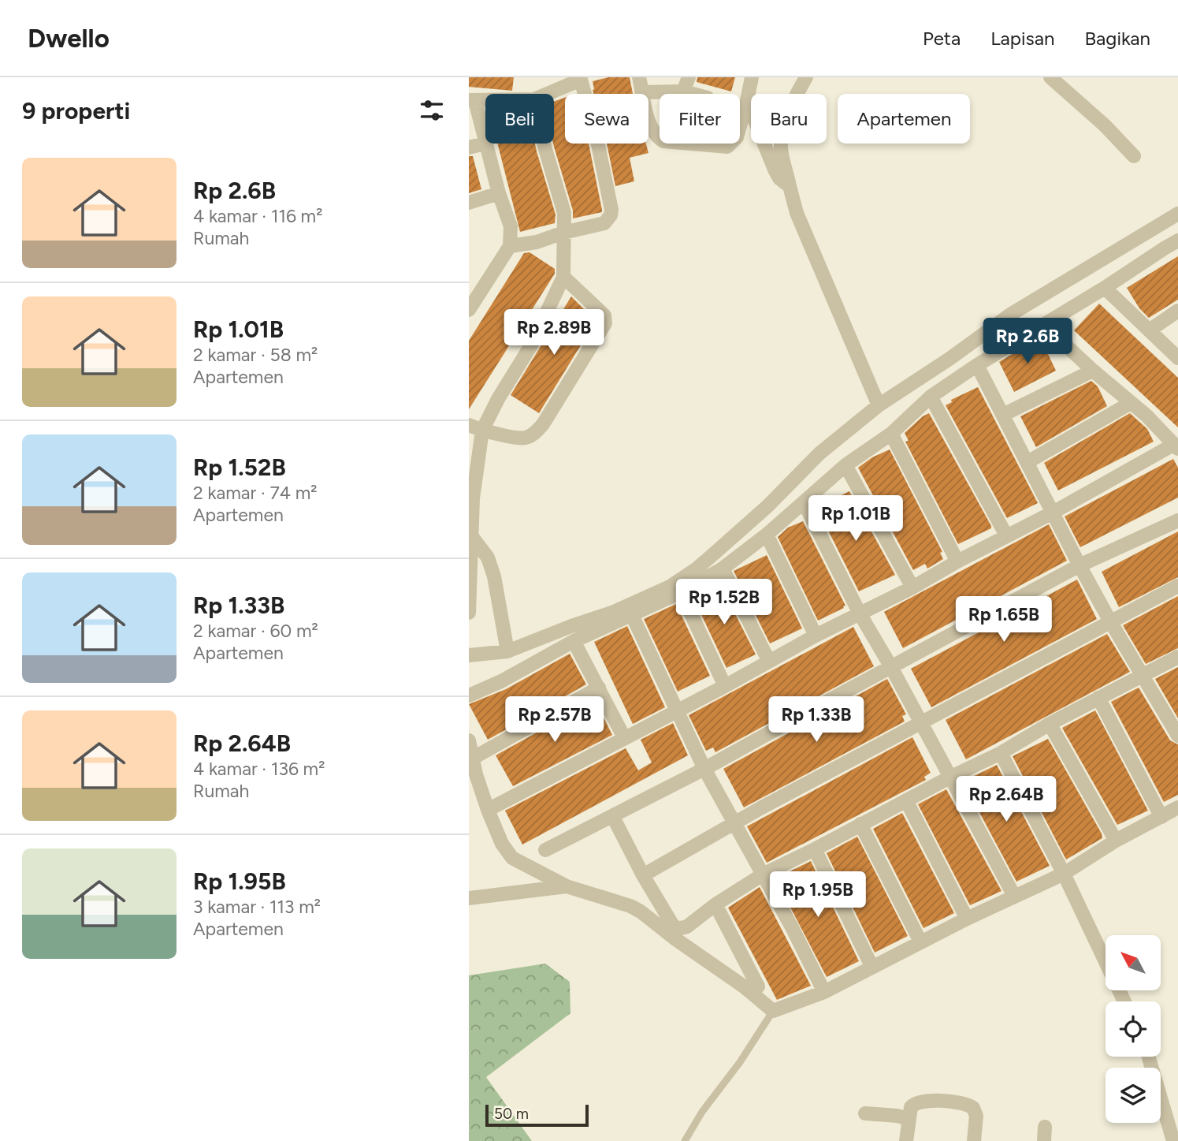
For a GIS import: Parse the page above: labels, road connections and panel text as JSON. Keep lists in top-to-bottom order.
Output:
{
  "scale_bar": "50 m",
  "north": "top left",
  "page": {
    "header": "Dwello",
    "nav": ["Peta", "Lapisan", "Bagikan"],
    "heading": "9 properti",
    "chip": [
      "Beli",
      "Sewa",
      "Filter",
      "Baru",
      "Apartemen"
    ],
    "list": [
      {
        "name": "Rp 2.6B",
        "note": "4 kamar · 116 m² · Rumah"
      },
      {
        "name": "Rp 1.01B",
        "note": "2 kamar · 58 m² · Apartemen"
      },
      {
        "name": "Rp 1.52B",
        "note": "2 kamar · 74 m² · Apartemen"
      },
      {
        "name": "Rp 1.33B",
        "note": "2 kamar · 60 m² · Apartemen"
      },
      {
        "name": "Rp 2.64B",
        "note": "4 kamar · 136 m² · Rumah"
      },
      {
        "name": "Rp 1.95B",
        "note": "3 kamar · 113 m² · Apartemen"
      }
    ],
    "price": [
      "Rp 2.89B",
      "Rp 2.6B",
      "Rp 1.01B",
      "Rp 1.52B",
      "Rp 1.65B",
      "Rp 2.57B",
      "Rp 1.33B",
      "Rp 2.64B",
      "Rp 1.95B"
    ],
    "scale": "50 m"
  }
}
